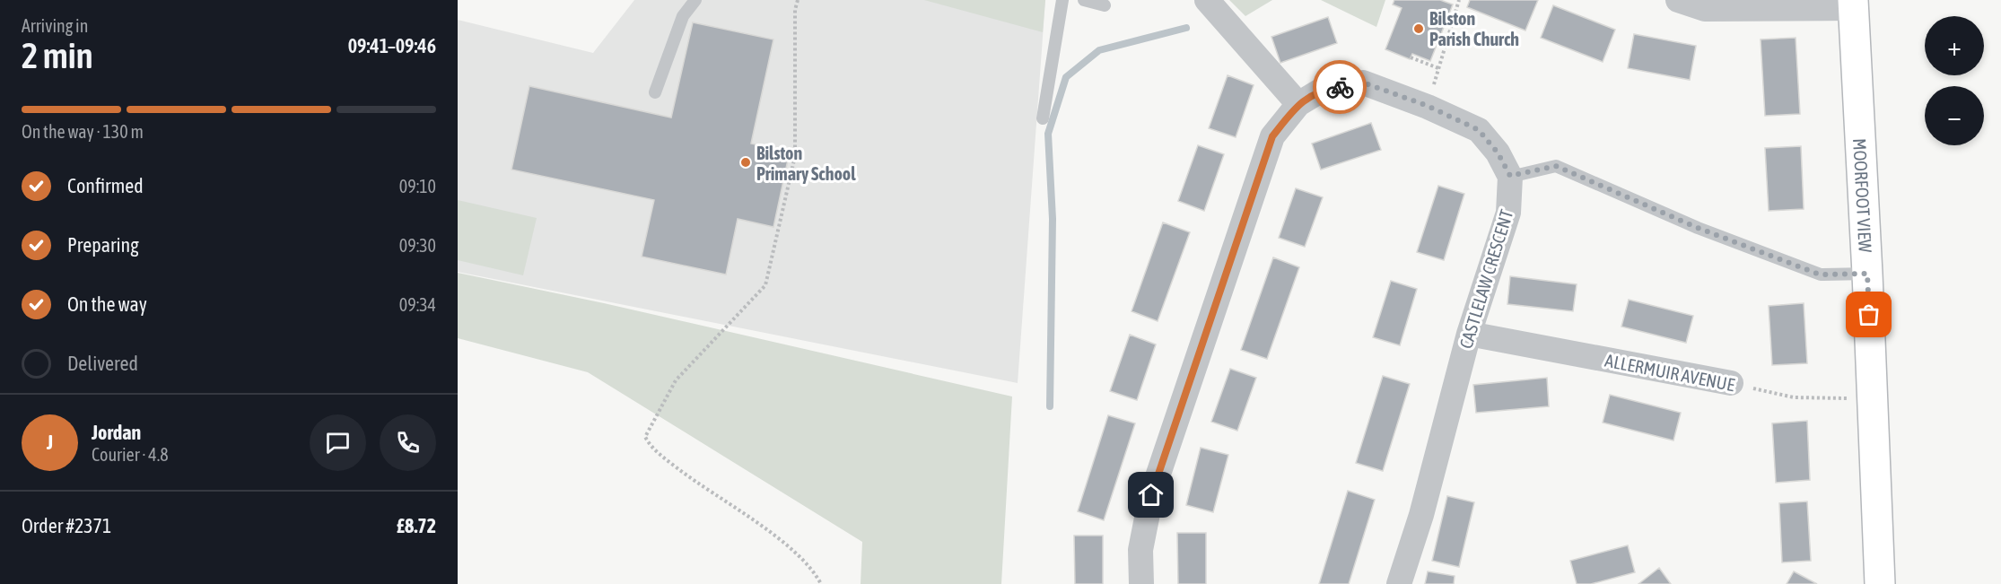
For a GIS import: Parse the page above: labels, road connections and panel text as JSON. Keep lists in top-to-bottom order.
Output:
{
  "streets": {
    "main road": ["MOORFOOT VIEW"],
    "street": ["CASTLELAW CRESCENT", "ALLERMUIR AVENUE"]
  },
  "crossings": [
    ["MOORFOOT VIEW", "ALLERMUIR AVENUE"],
    ["CASTLELAW CRESCENT", "ALLERMUIR AVENUE"]
  ],
  "places": ["Bilston Parish Church", "Bilston Primary School"],
  "page": {
    "heading": ["2 min", "Arriving in", "09:41–09:46"],
    "panel": [
      "Jordan",
      "Courier · 4.8",
      "Order #2371",
      "£8.72"
    ],
    "map_buttons": ["+", "−"],
    "bar": "On the way · 130 m",
    "list": [
      ["Confirmed", "09:10"],
      ["Preparing", "09:30"],
      ["On the way", "09:34"],
      "Delivered"
    ],
    "round": "J"
  }
}
